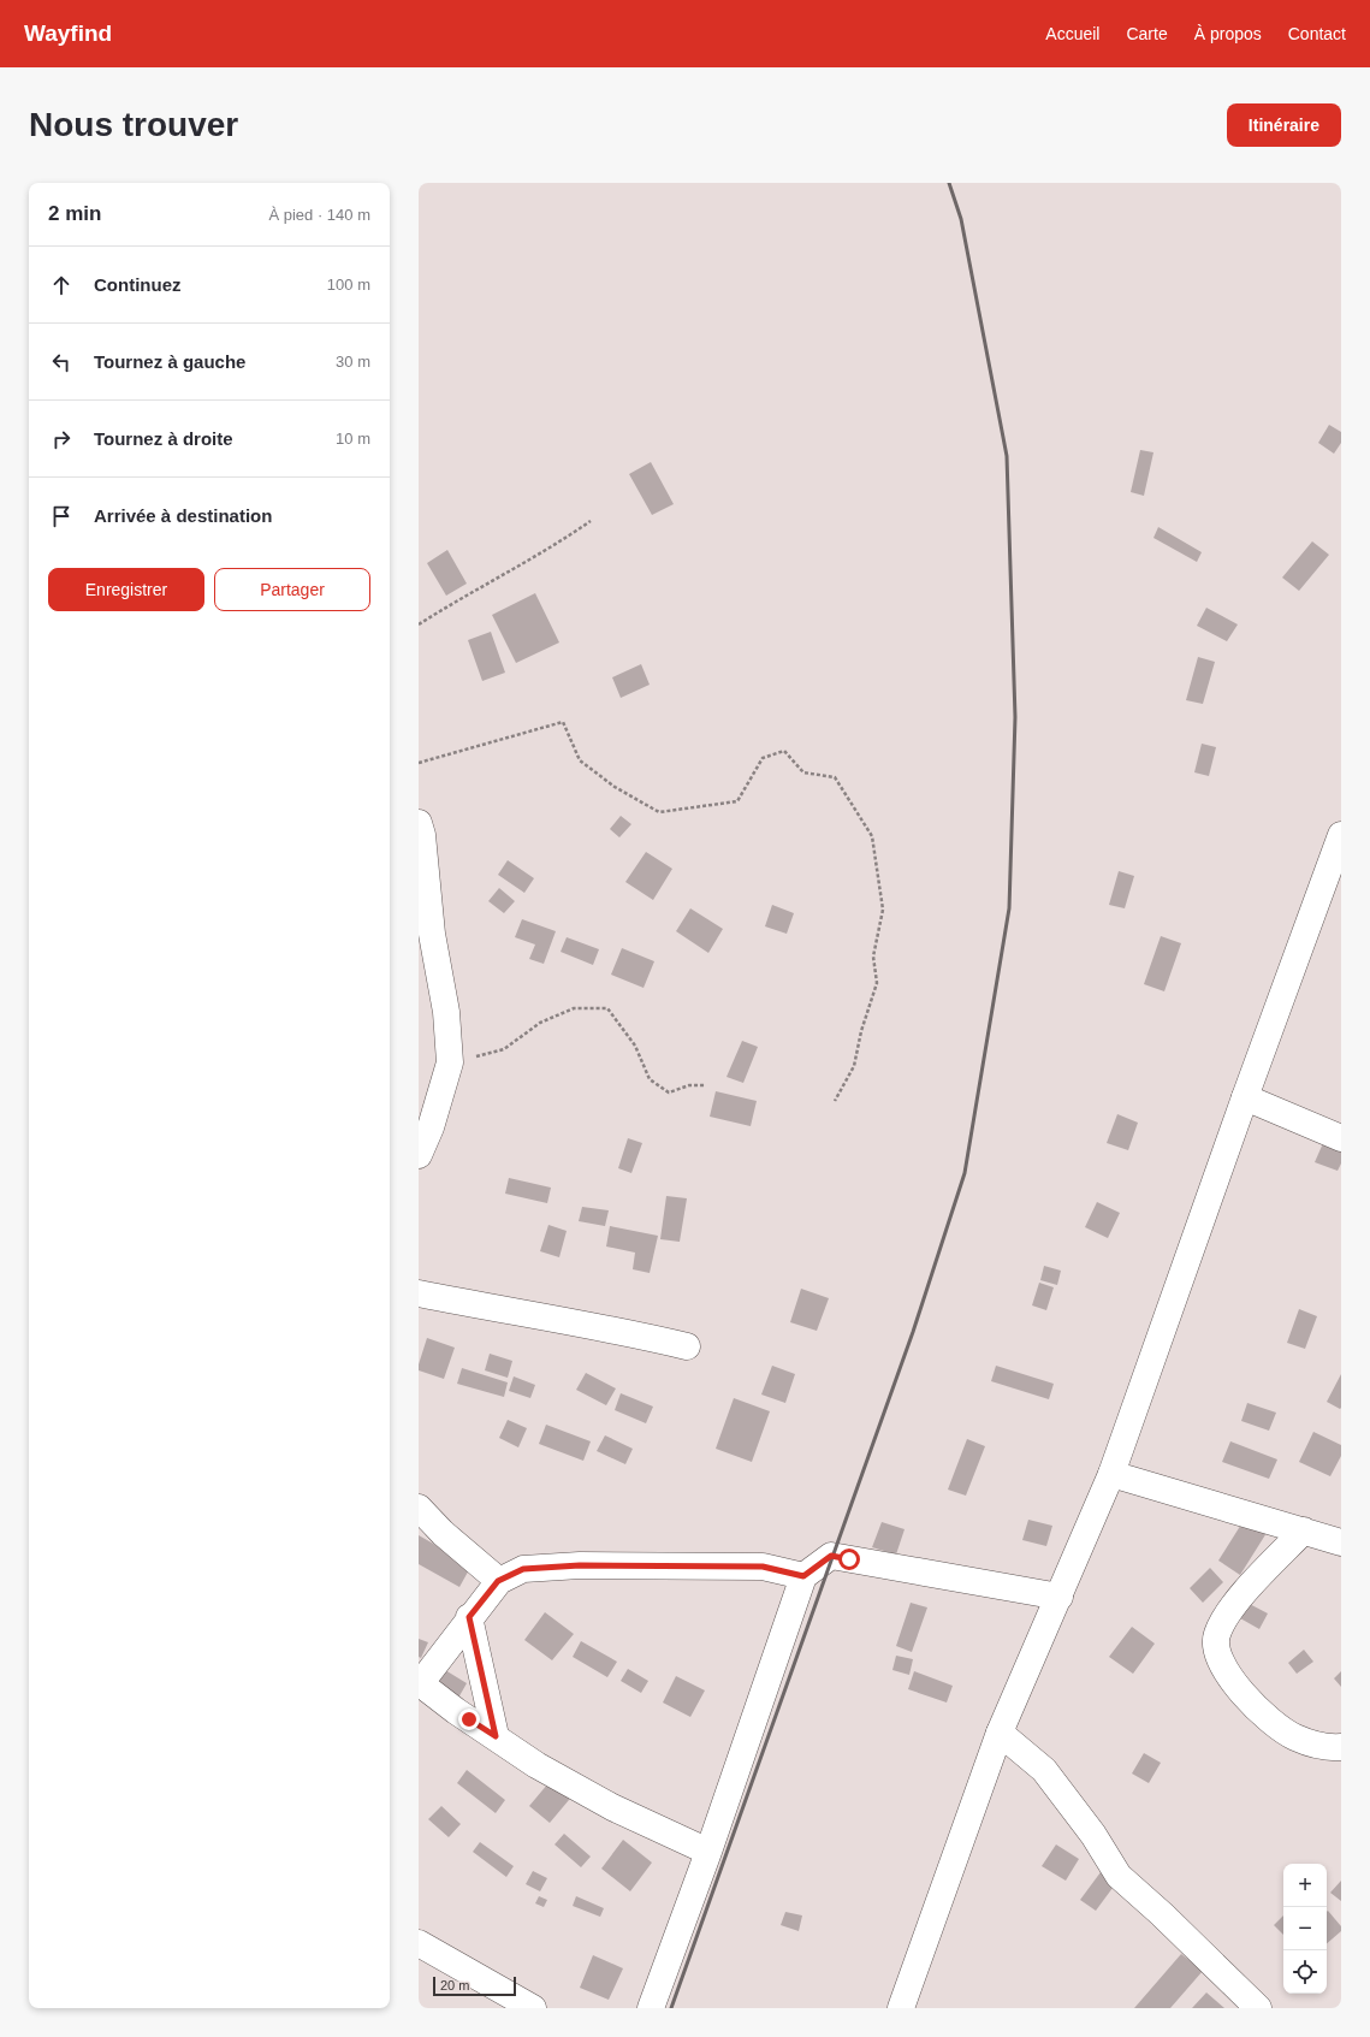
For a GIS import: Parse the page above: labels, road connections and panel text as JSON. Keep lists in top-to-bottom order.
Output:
{
  "scale_bar": "20 m",
  "page": {
    "header": "Wayfind",
    "nav": [
      "Accueil",
      "Carte",
      "À propos",
      "Contact"
    ],
    "buttons": [
      "Itinéraire",
      ["Enregistrer", "Partager"]
    ],
    "title": "Nous trouver",
    "heading": ["2 min", "À pied · 140 m"],
    "list": [
      ["Continuez", "100 m"],
      ["Tournez à gauche", "30 m"],
      ["Tournez à droite", "10 m"],
      "Arrivée à destination"
    ],
    "map_buttons": ["+", "−"],
    "scale": "20 m"
  }
}
